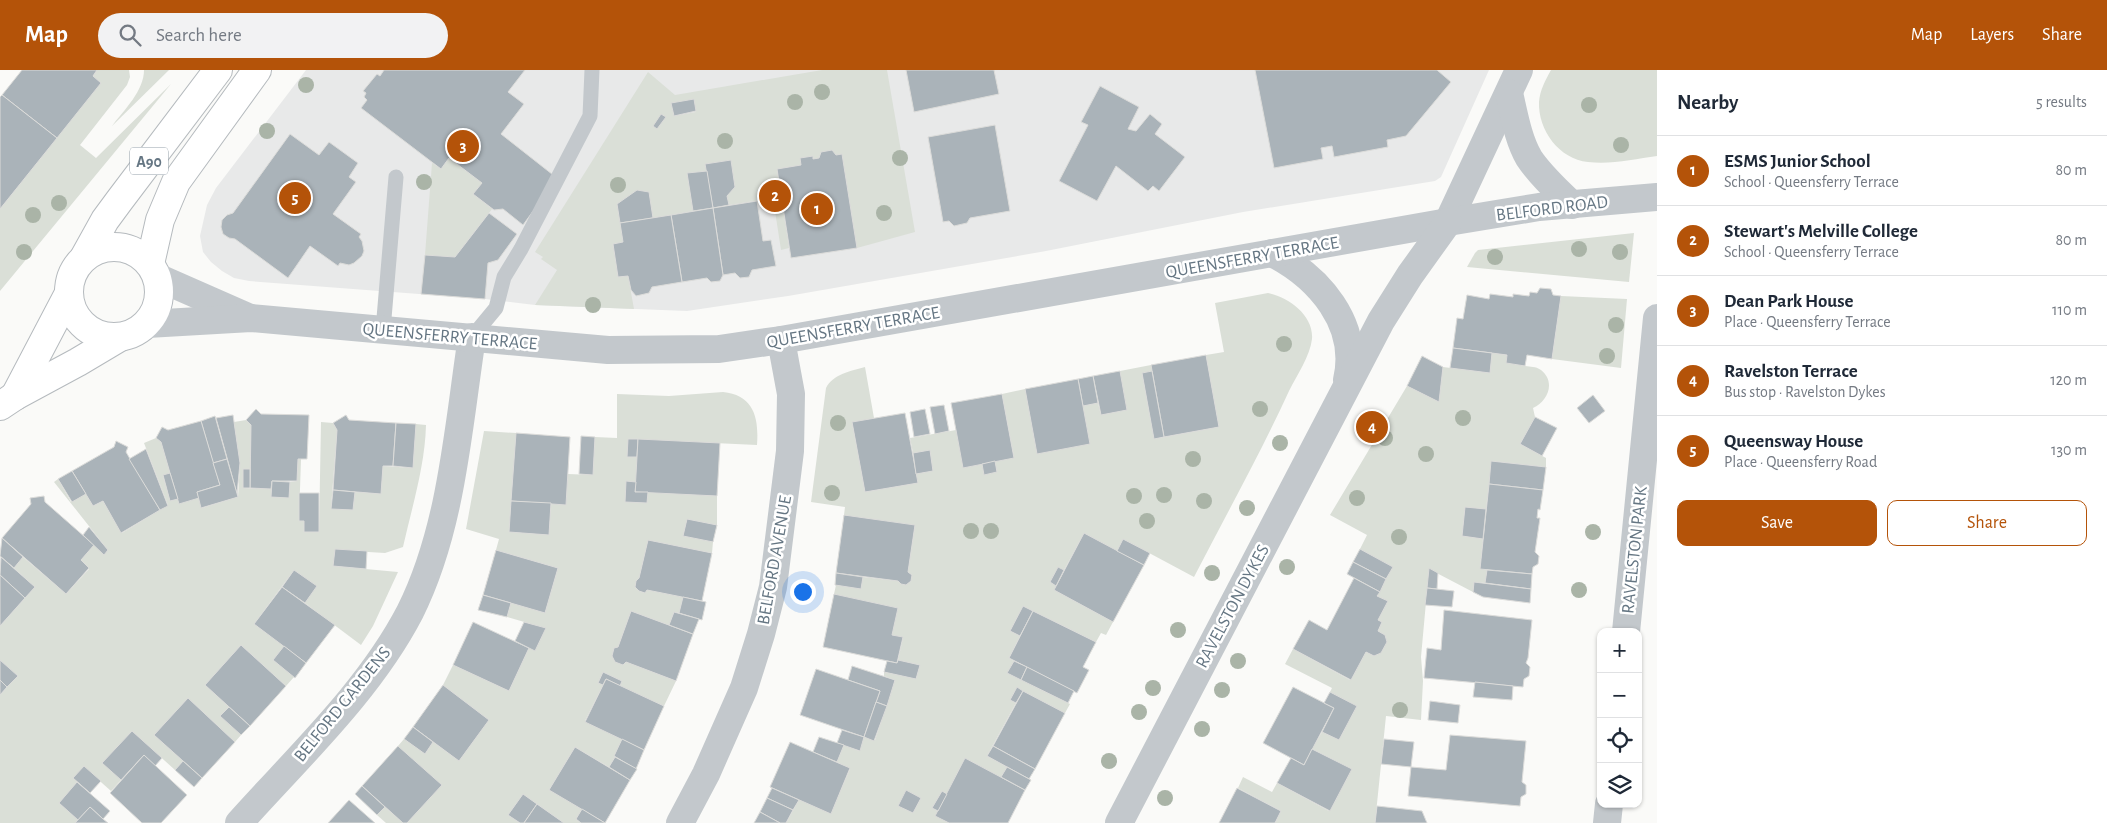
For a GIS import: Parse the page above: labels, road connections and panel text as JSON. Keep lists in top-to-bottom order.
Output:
{
  "streets": {
    "main road": ["A90"],
    "street": [
      "BELFORD ROAD",
      "QUEENSFERRY TERRACE",
      "RAVELSTON PARK",
      "BELFORD AVENUE",
      "RAVELSTON DYKES",
      "BELFORD GARDENS"
    ]
  },
  "crossings": [
    ["A90", "QUEENSFERRY TERRACE"],
    ["BELFORD ROAD", "QUEENSFERRY TERRACE"],
    ["BELFORD ROAD", "RAVELSTON DYKES"],
    ["QUEENSFERRY TERRACE", "BELFORD AVENUE"],
    ["QUEENSFERRY TERRACE", "RAVELSTON DYKES"],
    ["QUEENSFERRY TERRACE", "BELFORD GARDENS"]
  ],
  "page": {
    "header": "Map",
    "search": "Search here",
    "nav": ["Map", "Layers", "Share"],
    "heading": ["Nearby", "5 results"],
    "pins": [
      "3",
      "2",
      "5",
      "1",
      "4"
    ],
    "list": [
      {
        "mark": "1",
        "name": "ESMS Junior School",
        "note": "School · Queensferry Terrace",
        "value": "80 m"
      },
      {
        "mark": "2",
        "name": "Stewart's Melville College",
        "note": "School · Queensferry Terrace",
        "value": "80 m"
      },
      {
        "mark": "3",
        "name": "Dean Park House",
        "note": "Place · Queensferry Terrace",
        "value": "110 m"
      },
      {
        "mark": "4",
        "name": "Ravelston Terrace",
        "note": "Bus stop · Ravelston Dykes",
        "value": "120 m"
      },
      {
        "mark": "5",
        "name": "Queensway House",
        "note": "Place · Queensferry Road",
        "value": "130 m"
      }
    ],
    "buttons": ["Save", "Share"],
    "map_buttons": ["+", "−"]
  }
}
